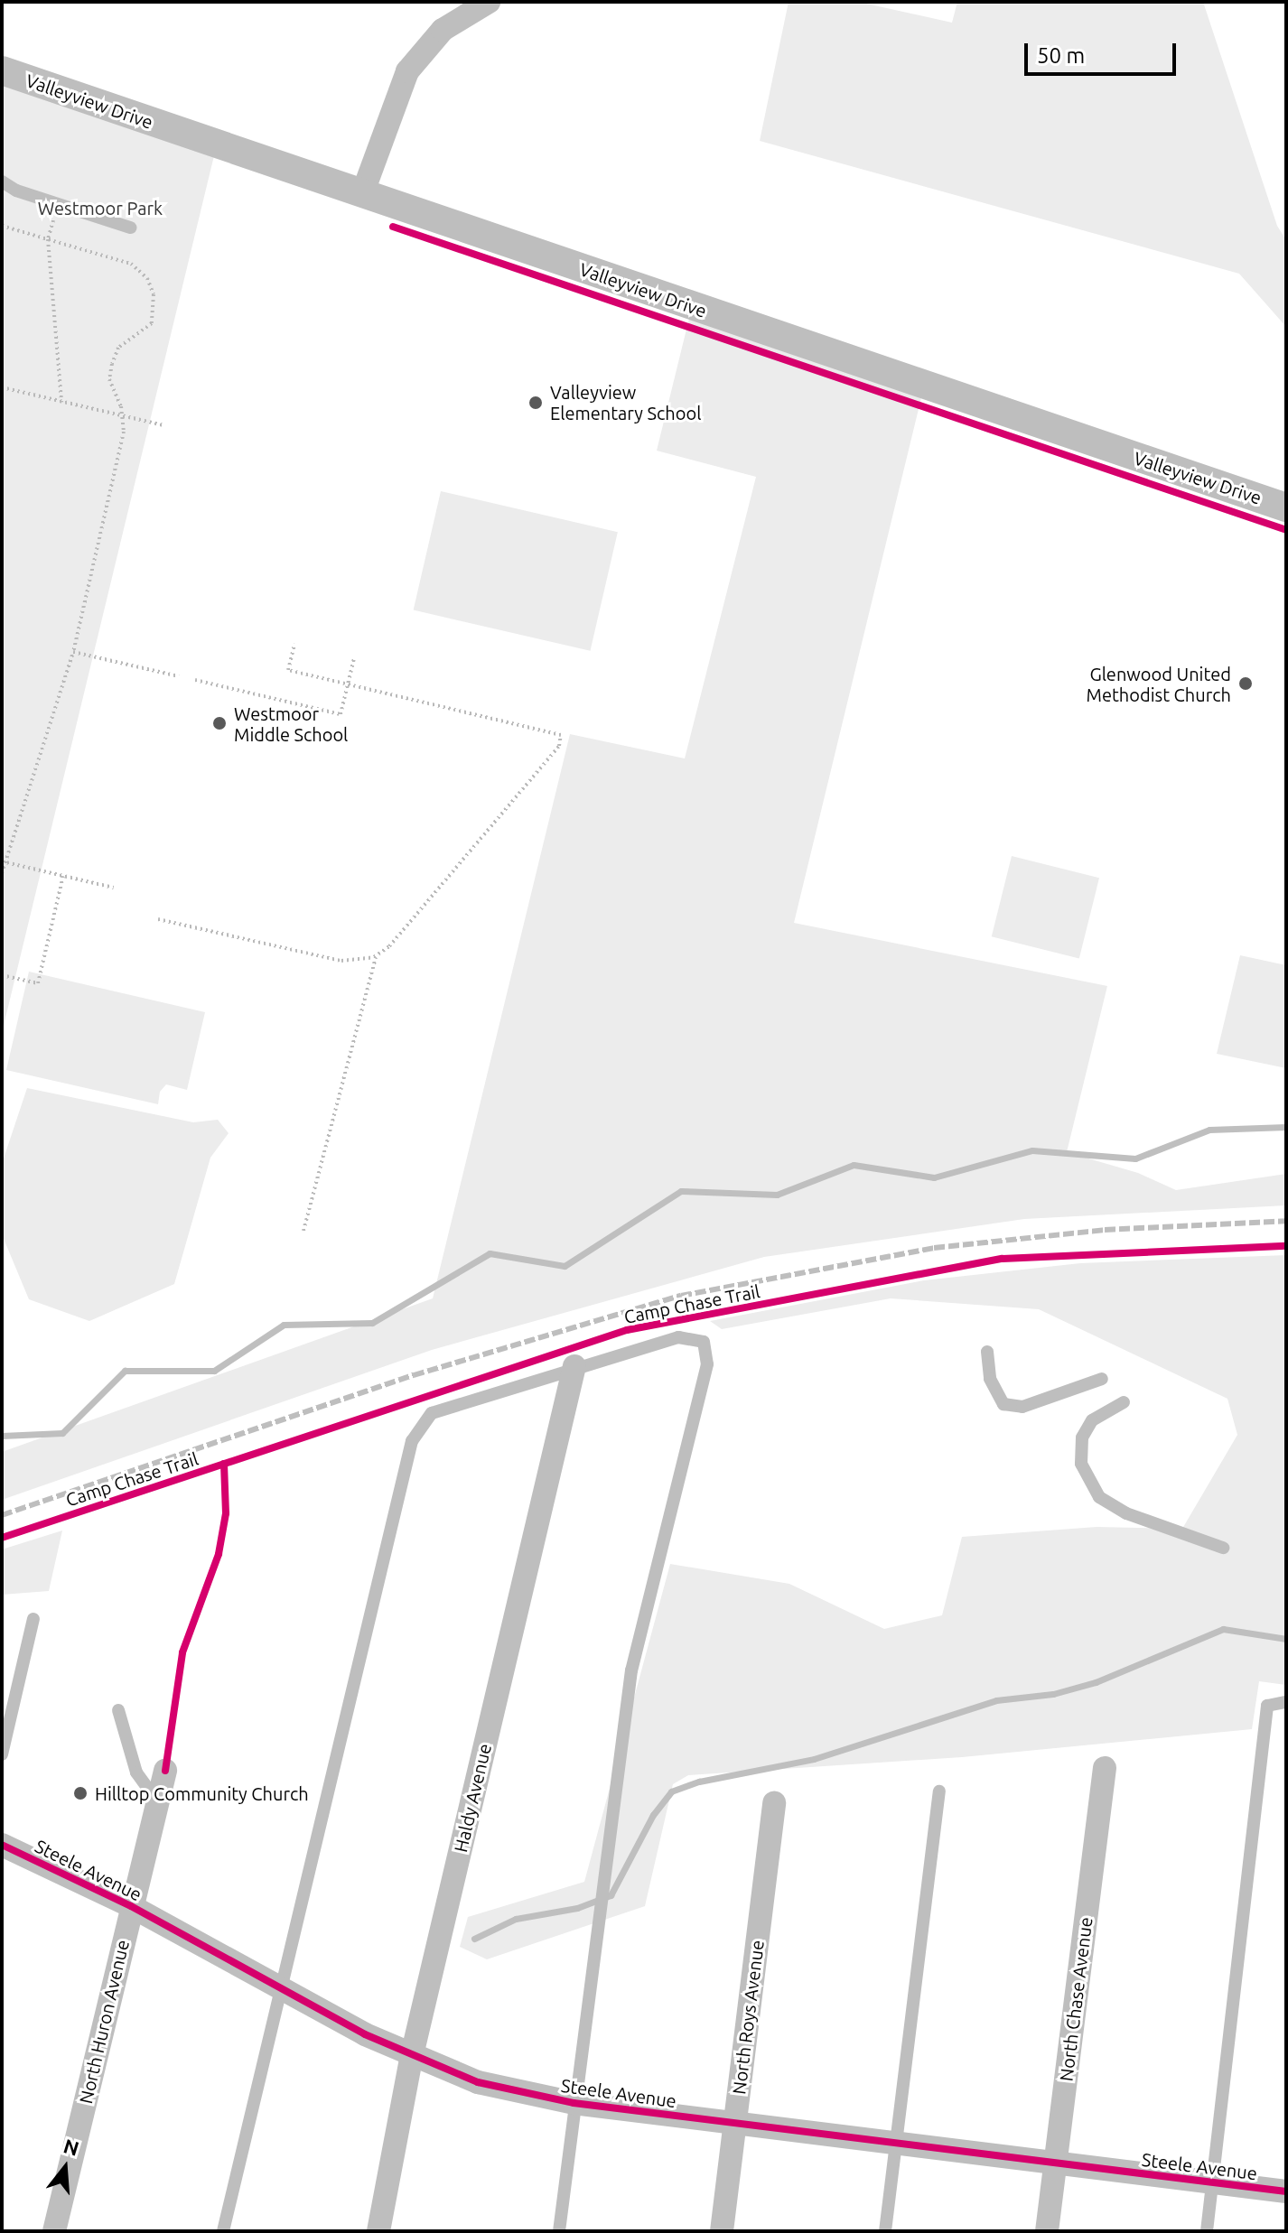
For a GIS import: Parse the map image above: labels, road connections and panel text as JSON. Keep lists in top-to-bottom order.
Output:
{
  "streets": {
    "street": [
      "Valleyview Drive",
      "Haldy Avenue",
      "Steele Avenue",
      "North Chase Avenue",
      "North Roys Avenue",
      "North Huron Avenue"
    ],
    "cycle path": ["Camp Chase Trail"]
  },
  "crossings": [
    ["Haldy Avenue", "Steele Avenue"],
    ["Steele Avenue", "North Chase Avenue"],
    ["Steele Avenue", "North Roys Avenue"],
    ["Steele Avenue", "North Huron Avenue"]
  ],
  "parks": ["Westmoor Park"],
  "places": [
    "Valleyview Elementary School",
    "Glenwood United Methodist Church",
    "Westmoor Middle School",
    "Hilltop Community Church"
  ],
  "scale_bar": "50 m",
  "north": "top"
}
